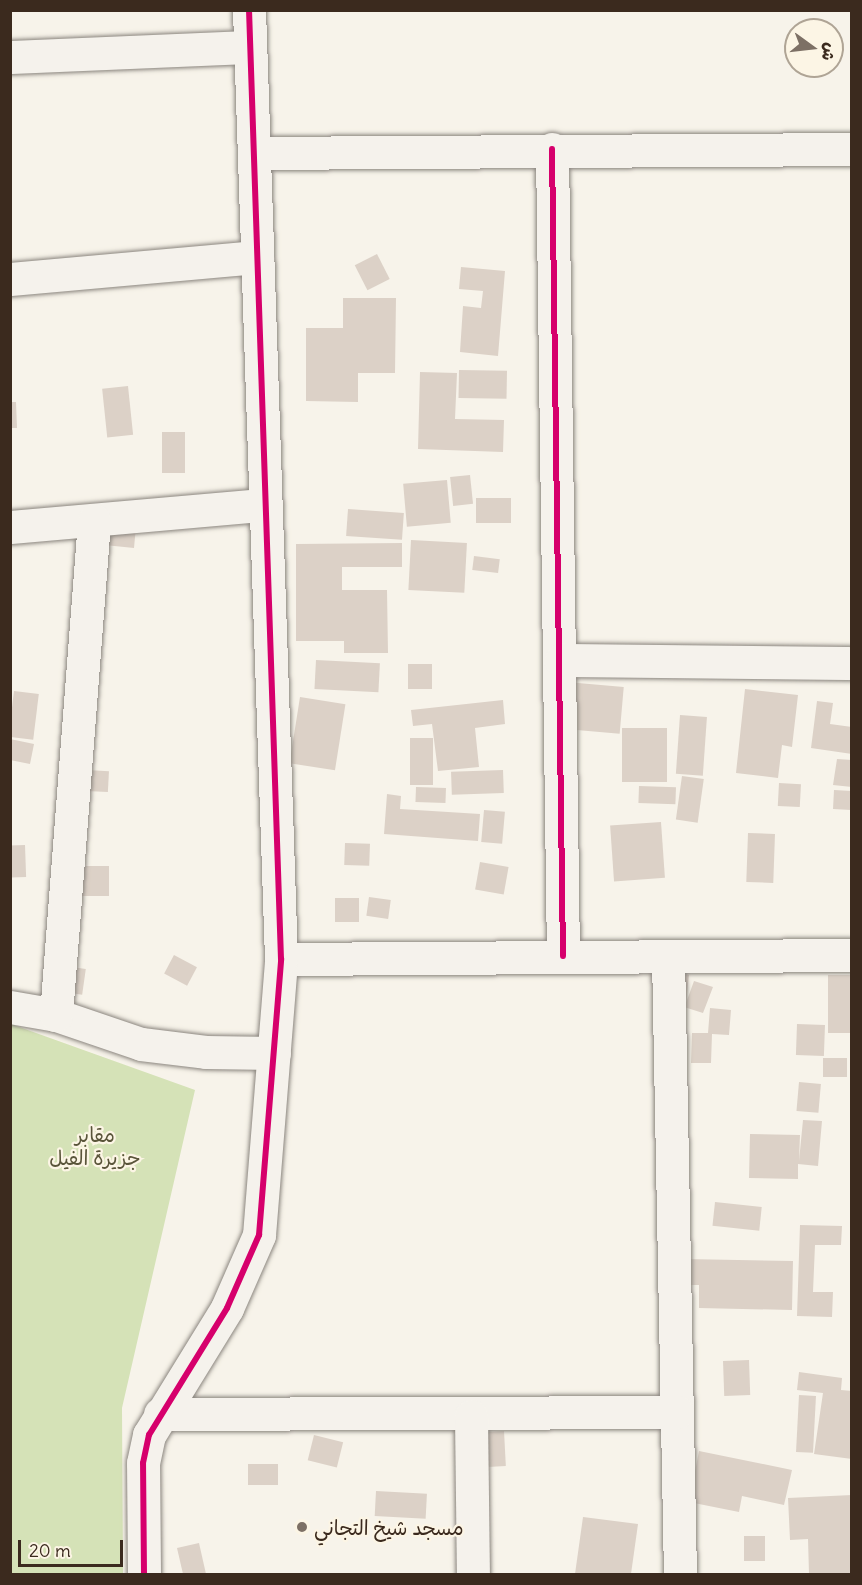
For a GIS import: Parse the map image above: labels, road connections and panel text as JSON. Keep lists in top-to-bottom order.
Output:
{
  "parks": ["مقابر جزيرة الفيل"],
  "places": ["مسجد شيخ التجاني"],
  "scale_bar": "20 m",
  "north": "right"
}
